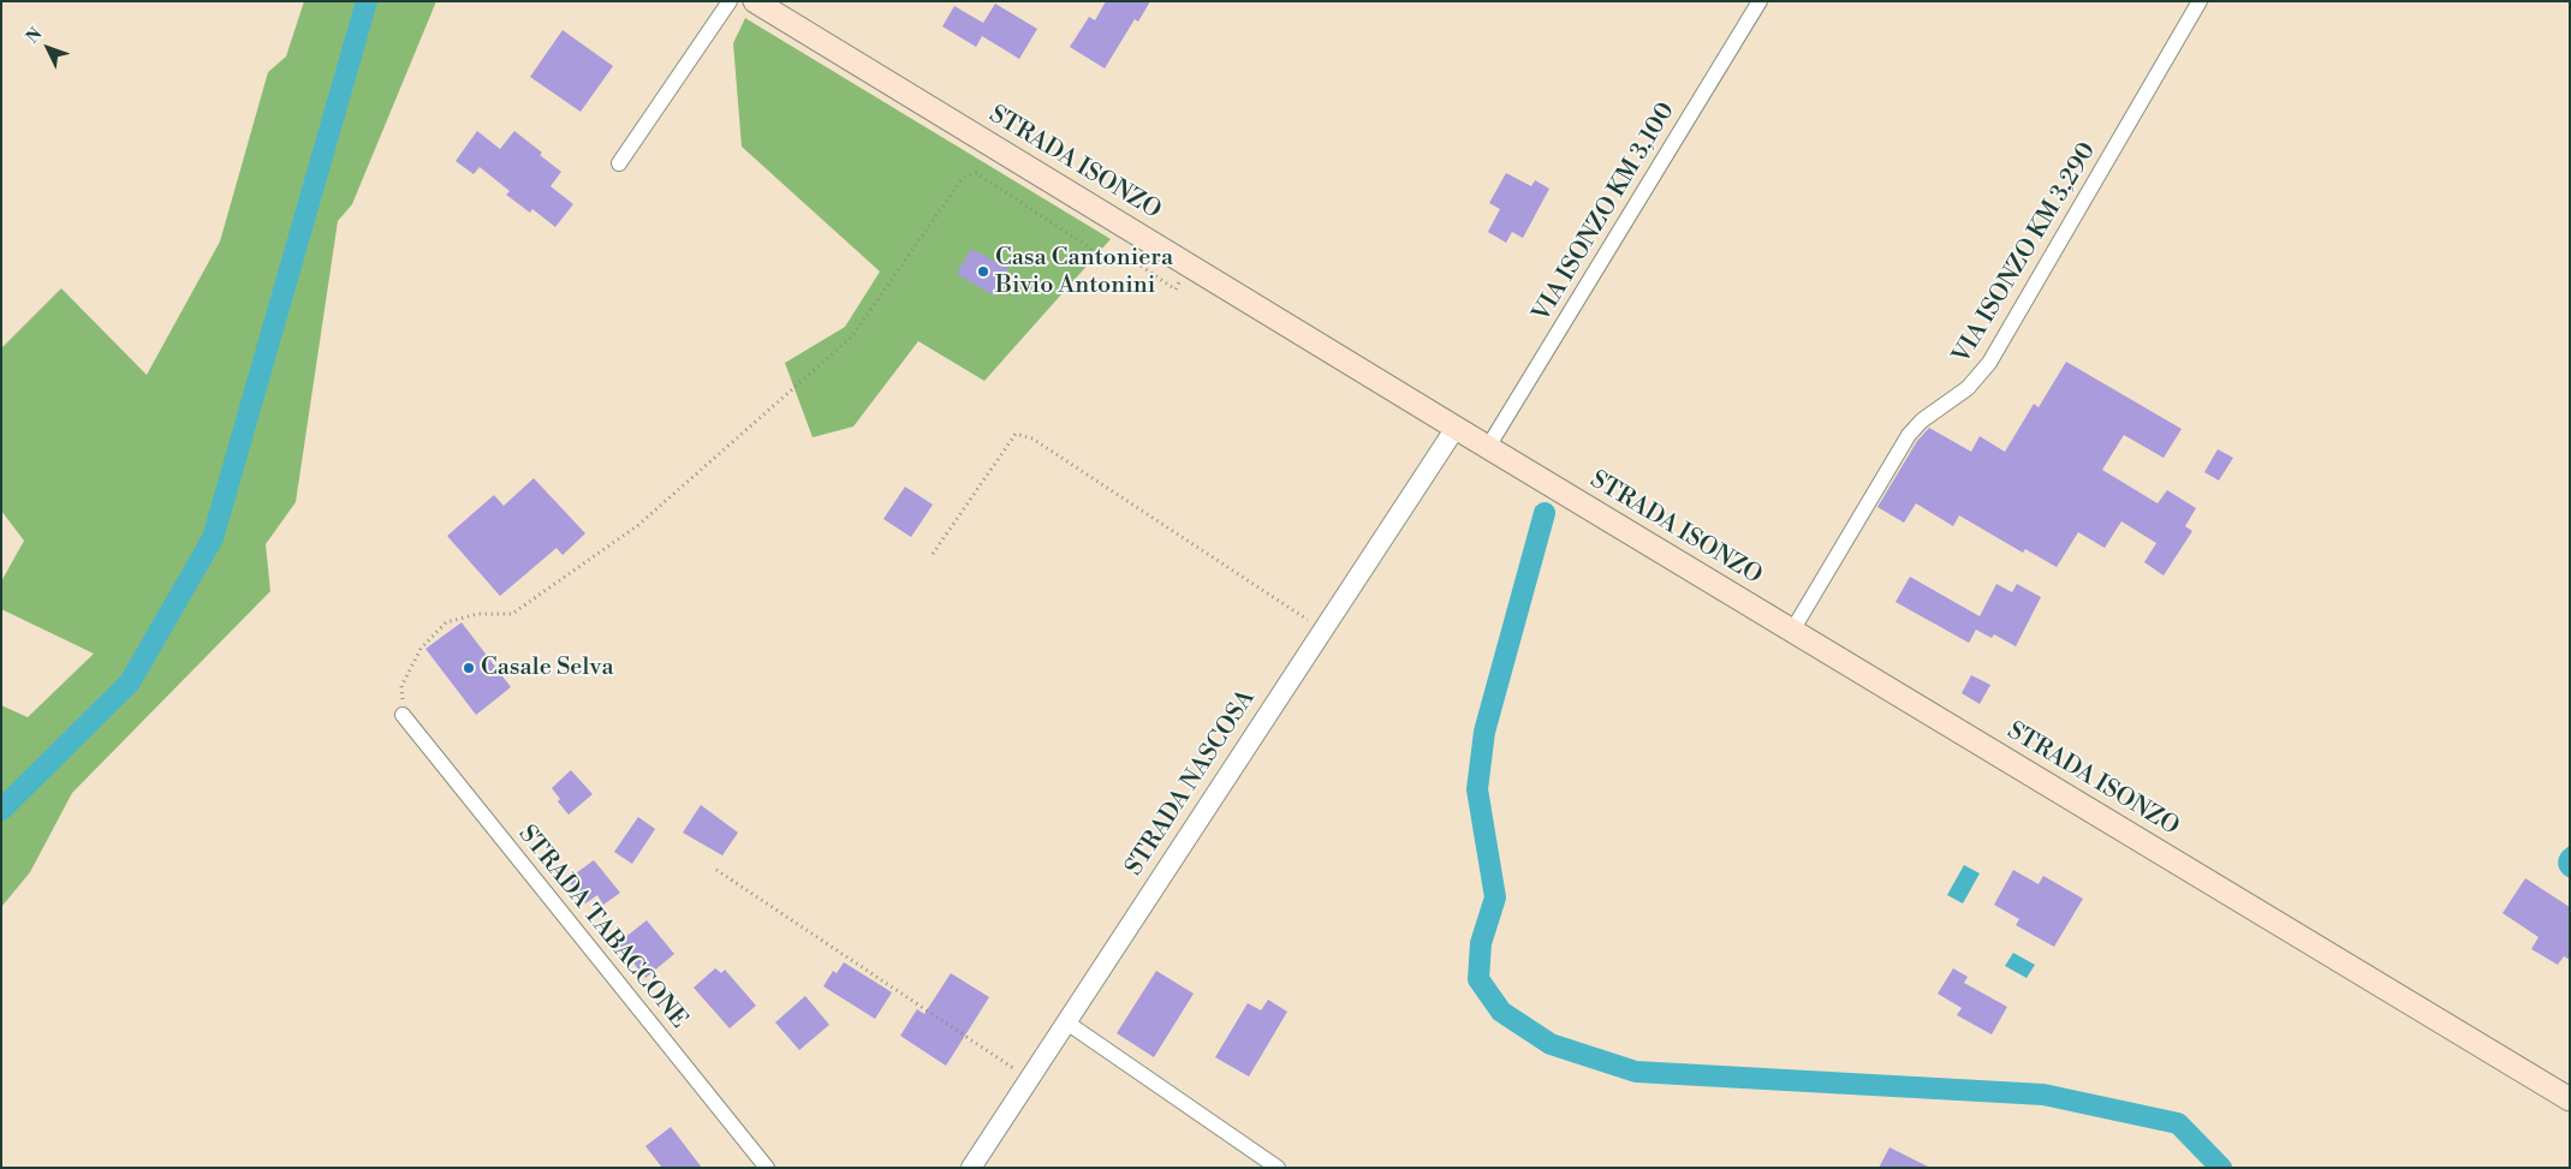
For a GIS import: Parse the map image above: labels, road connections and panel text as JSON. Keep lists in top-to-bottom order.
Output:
{
  "streets": {
    "main road": ["STRADA ISONZO"],
    "street": [
      "VIA ISONZO KM 3,100",
      "VIA ISONZO KM 3,290",
      "STRADA NASCOSA",
      "STRADA TABACCONE"
    ]
  },
  "crossings": [
    ["STRADA ISONZO", "VIA ISONZO KM 3,100"],
    ["STRADA ISONZO", "VIA ISONZO KM 3,290"],
    ["STRADA ISONZO", "STRADA NASCOSA"]
  ],
  "places": ["Casa Cantoniera Bivio Antonini", "Casale Selva"],
  "north": "top left"
}
